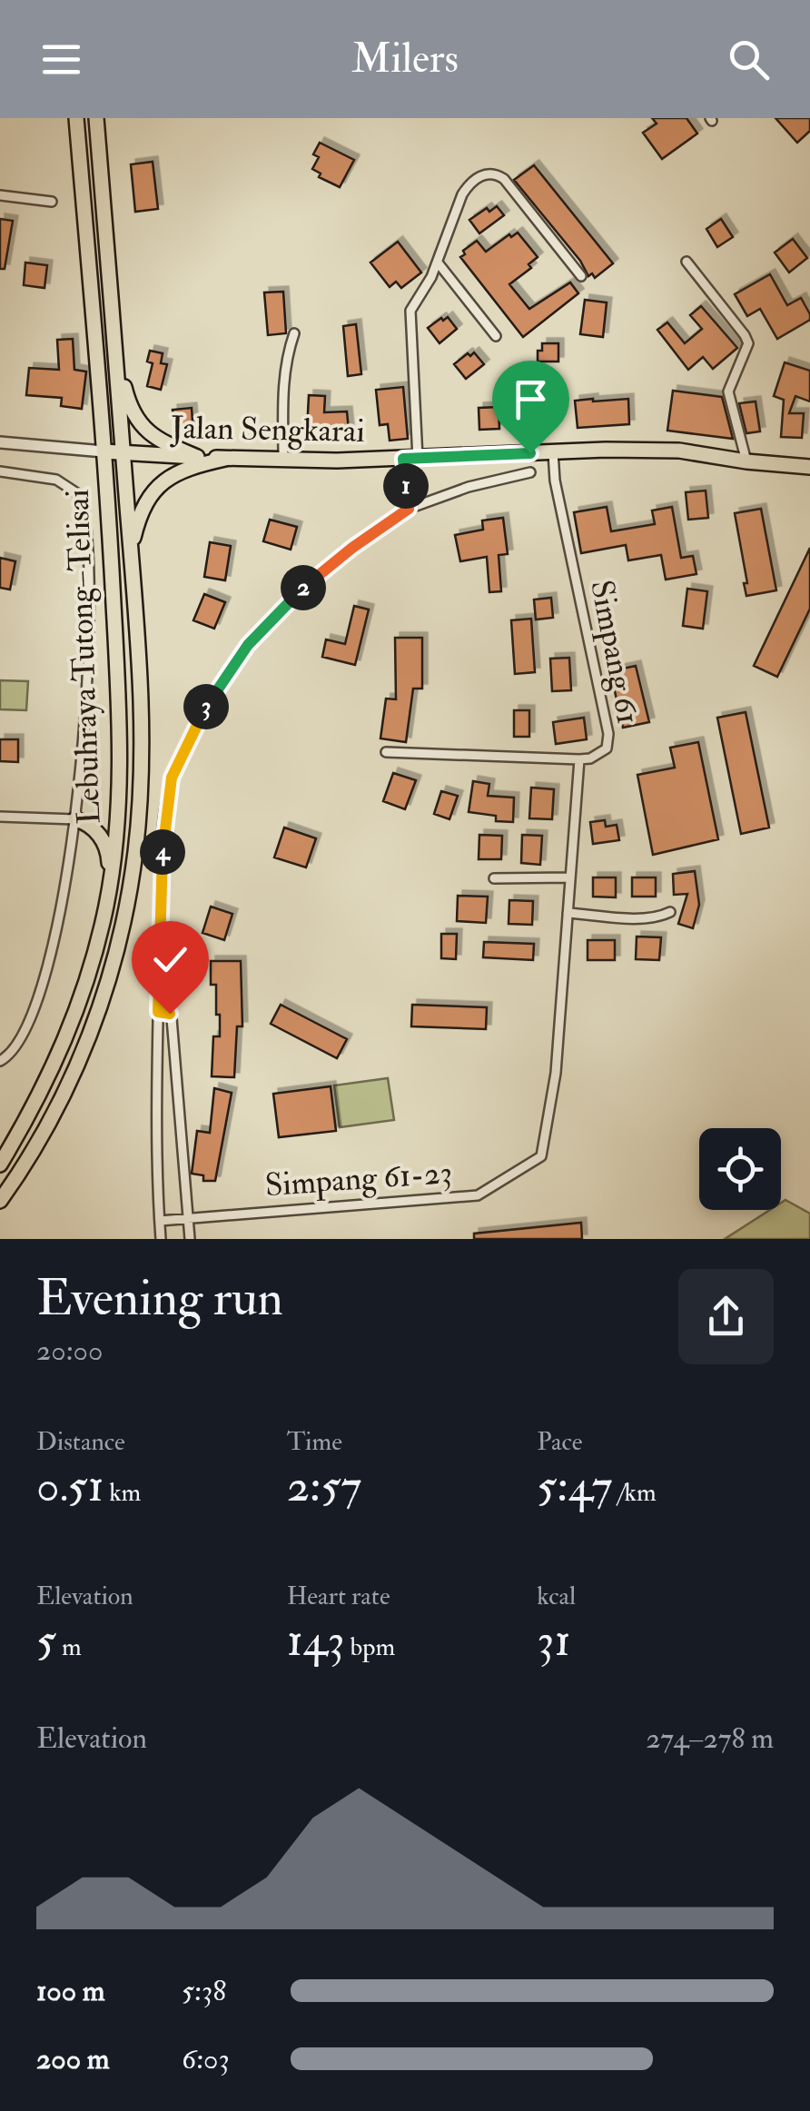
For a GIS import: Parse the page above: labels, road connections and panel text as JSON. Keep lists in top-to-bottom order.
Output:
{
  "streets": {
    "main road": ["Jalan Sengkarai", "Lebuhraya Tutong–Telisai"],
    "street": ["Simpang 61", "Simpang 61-23"]
  },
  "crossings": [
    ["Jalan Sengkarai", "Simpang 61"],
    ["Jalan Sengkarai", "Lebuhraya Tutong–Telisai"],
    ["Simpang 61", "Simpang 61-23"]
  ],
  "page": {
    "header": "Milers",
    "pins": [
      "1",
      "2",
      "3",
      "4"
    ],
    "heading": ["Evening run", "20:00"],
    "stats": [
      ["Distance", "0.51 km"],
      ["Time", "2:57"],
      ["Pace", "5:47 /km"],
      ["Elevation", "5 m"],
      ["Heart rate", "143 bpm"],
      ["kcal", "31"]
    ],
    "chart": ["Elevation", "274–278 m"],
    "list": [
      {
        "name": "100 m",
        "note": "5:38"
      },
      {
        "name": "200 m",
        "note": "6:03"
      }
    ]
  }
}
